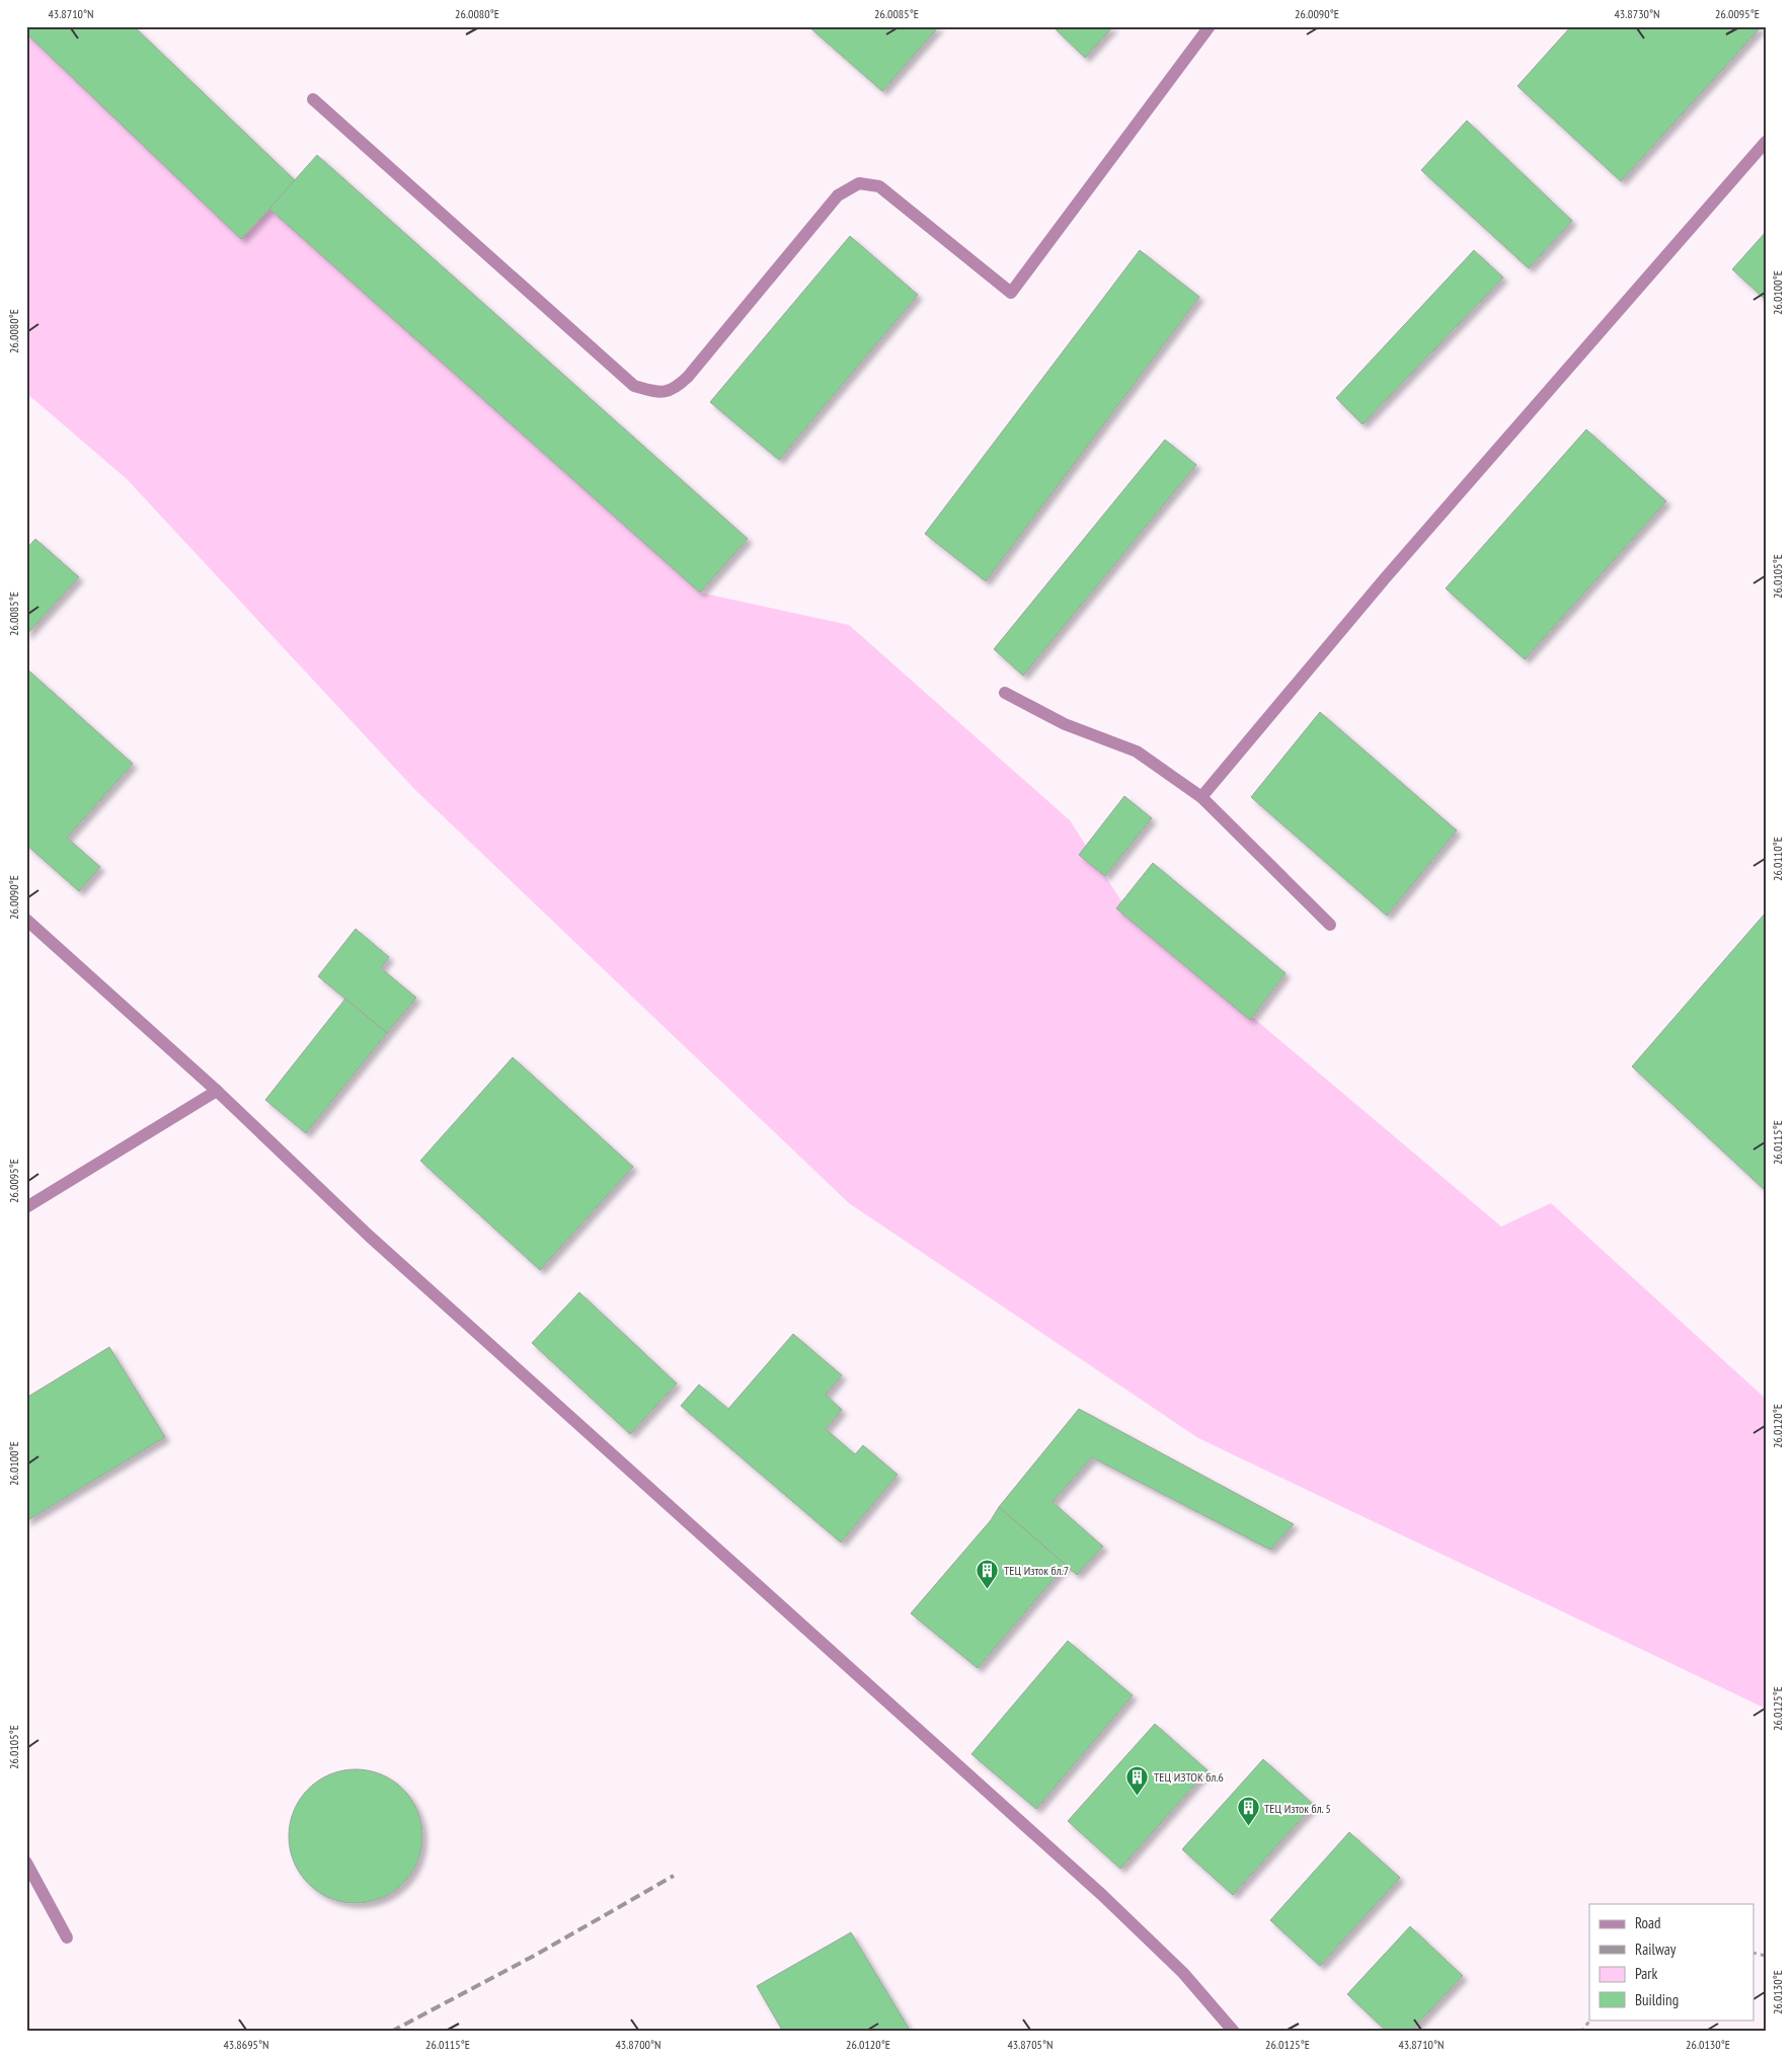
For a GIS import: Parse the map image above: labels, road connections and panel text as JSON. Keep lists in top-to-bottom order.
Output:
{
  "places": {
    "building": ["ТЕЦ Изток бл.7", "ТЕЦ ИЗТОК бл.6", "ТЕЦ Изток бл. 5"]
  },
  "legend": [
    "Road",
    "Railway",
    "Park",
    "Building"
  ],
  "coordinates": [
    "43.8710°N",
    "26.0080°E",
    "26.0085°E",
    "26.0090°E",
    "43.8730°N",
    "26.0095°E",
    "26.0100°E",
    "26.0105°E",
    "26.0110°E",
    "26.0115°E",
    "26.0120°E",
    "26.0125°E",
    "26.0130°E",
    "43.8695°N",
    "43.8700°N",
    "43.8705°N"
  ]
}
